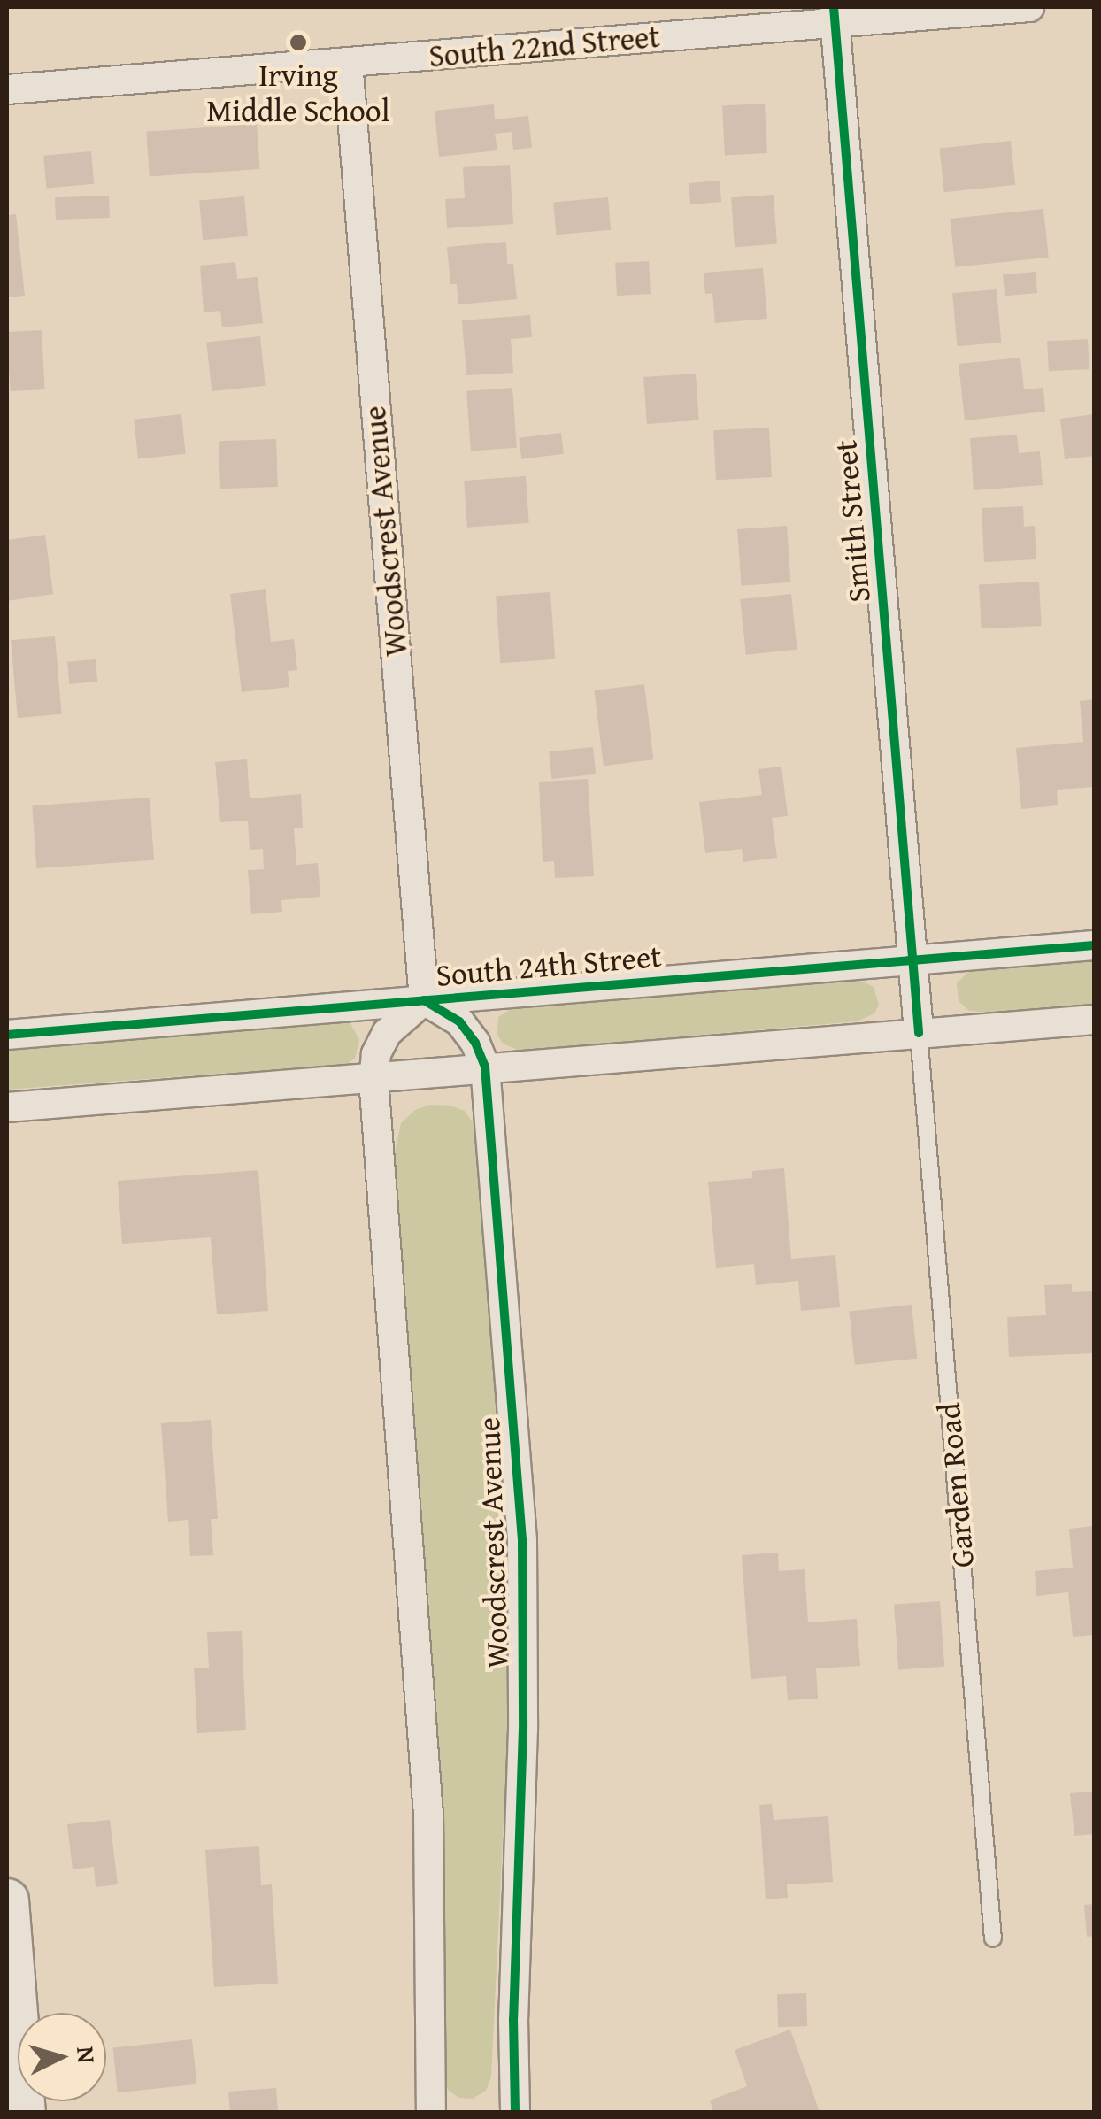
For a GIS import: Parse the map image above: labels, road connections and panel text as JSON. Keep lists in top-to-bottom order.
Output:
{
  "streets": {
    "street": [
      "South 22nd Street",
      "Smith Street",
      "Woodscrest Avenue",
      "South 24th Street"
    ],
    "lane": ["Garden Road"]
  },
  "crossings": [
    ["South 22nd Street", "Smith Street"],
    ["South 22nd Street", "Woodscrest Avenue"],
    ["Smith Street", "South 24th Street"],
    ["Smith Street", "Garden Road"],
    ["Woodscrest Avenue", "South 24th Street"]
  ],
  "places": ["Irving Middle School"],
  "north": "right"
}
